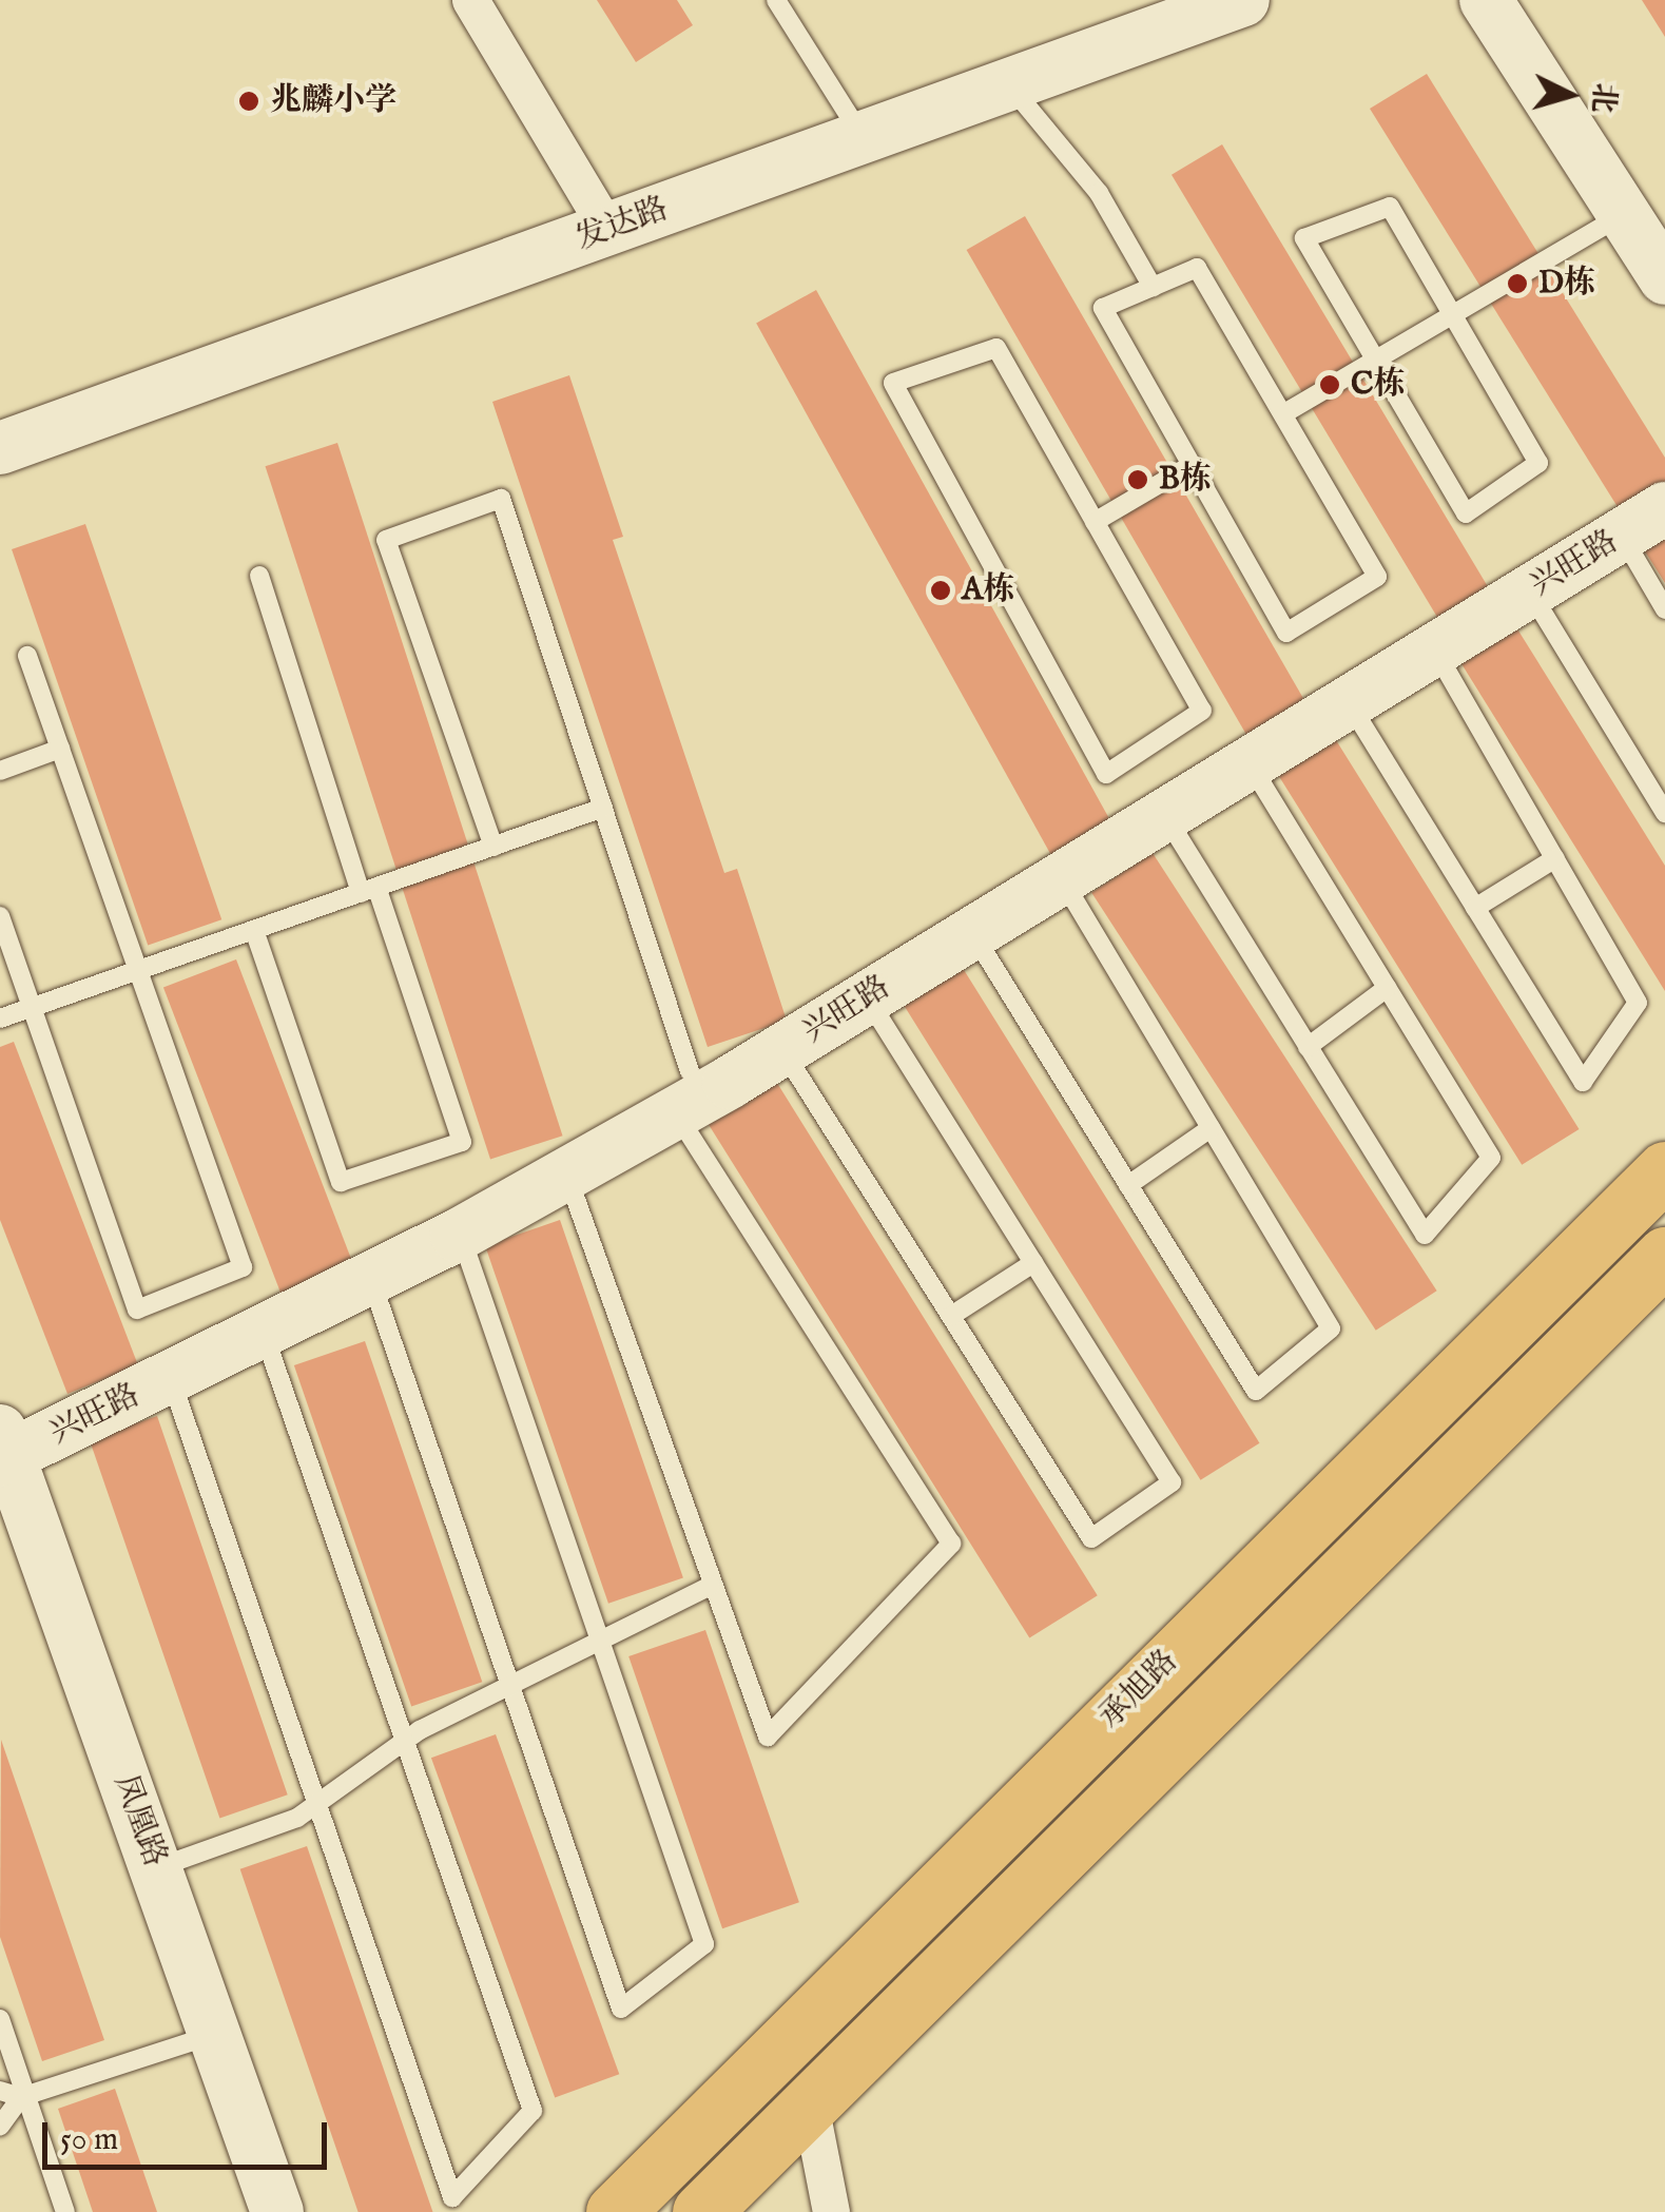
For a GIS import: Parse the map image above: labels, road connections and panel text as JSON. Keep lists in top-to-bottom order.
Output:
{
  "streets": {
    "main road": ["承旭路"],
    "street": ["发达路", "兴旺路", "凤凰路"]
  },
  "crossings": [
    ["兴旺路", "凤凰路"]
  ],
  "places": [
    "兆麟小学",
    "D栋",
    "C栋",
    "B栋",
    "A栋"
  ],
  "scale_bar": "50 m",
  "north": "right"
}
